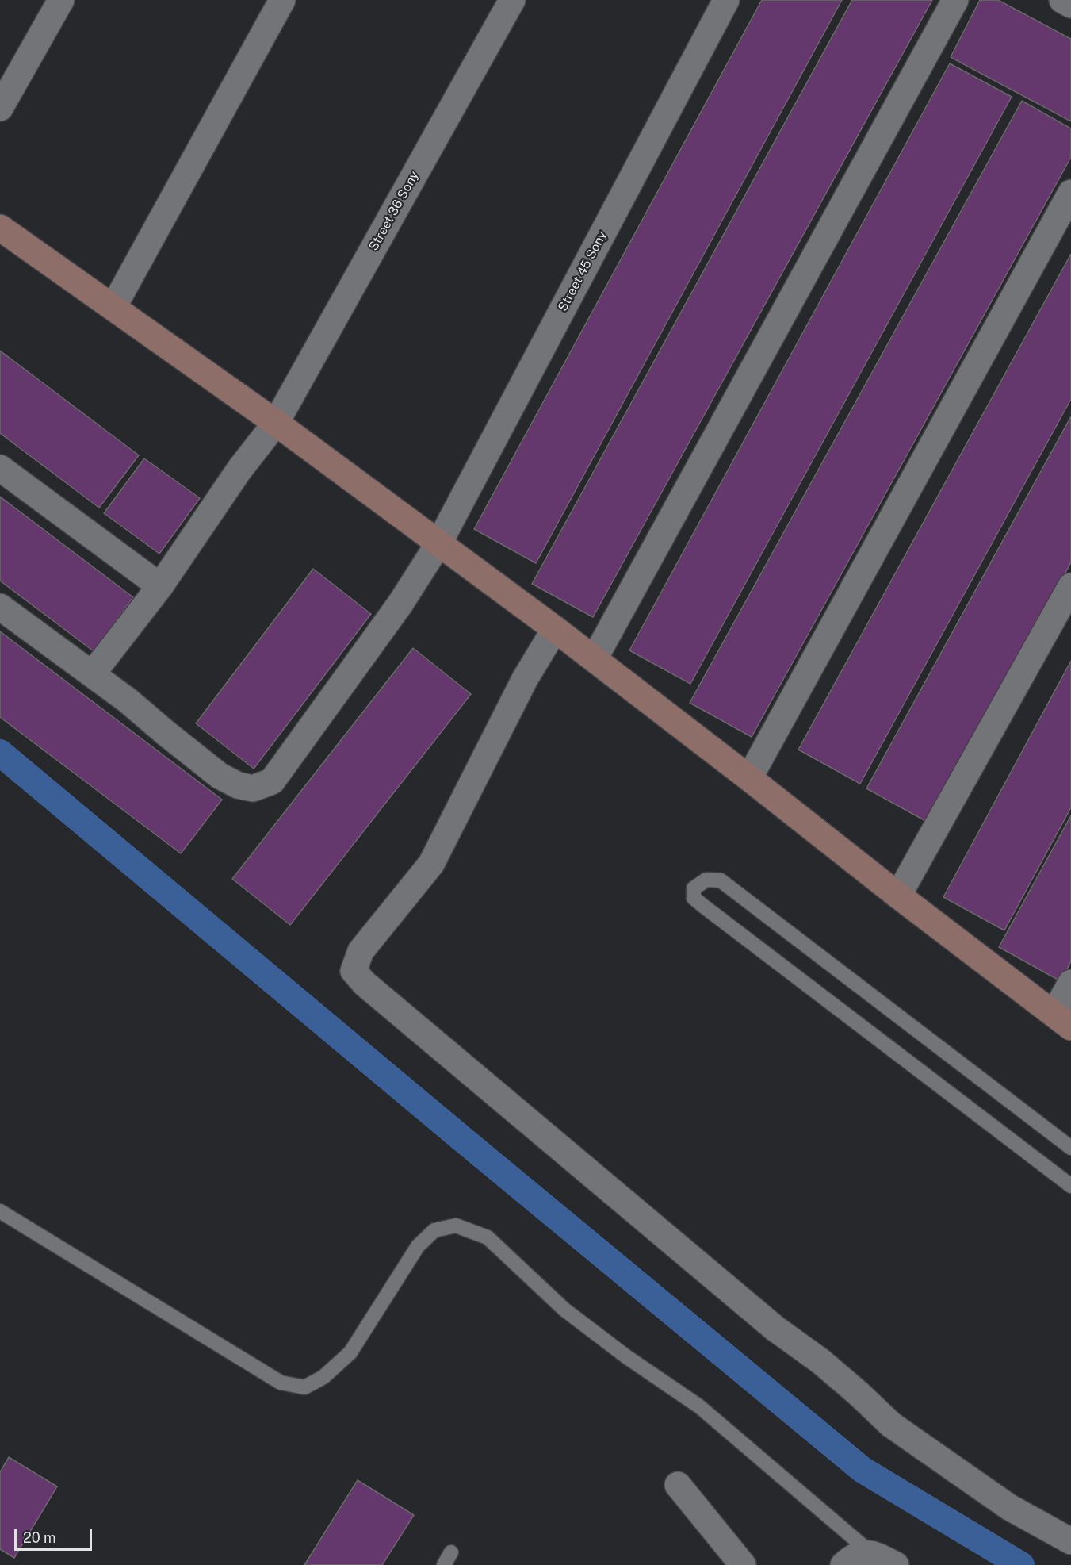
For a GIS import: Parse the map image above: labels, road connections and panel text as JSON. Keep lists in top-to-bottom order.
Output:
{
  "streets": {
    "street": ["Street 36 Sony", "Street 45 Sony"]
  },
  "crossings": [
    ["Street 36 Sony", "Street 45 Sony"]
  ],
  "scale_bar": "20 m"
}
